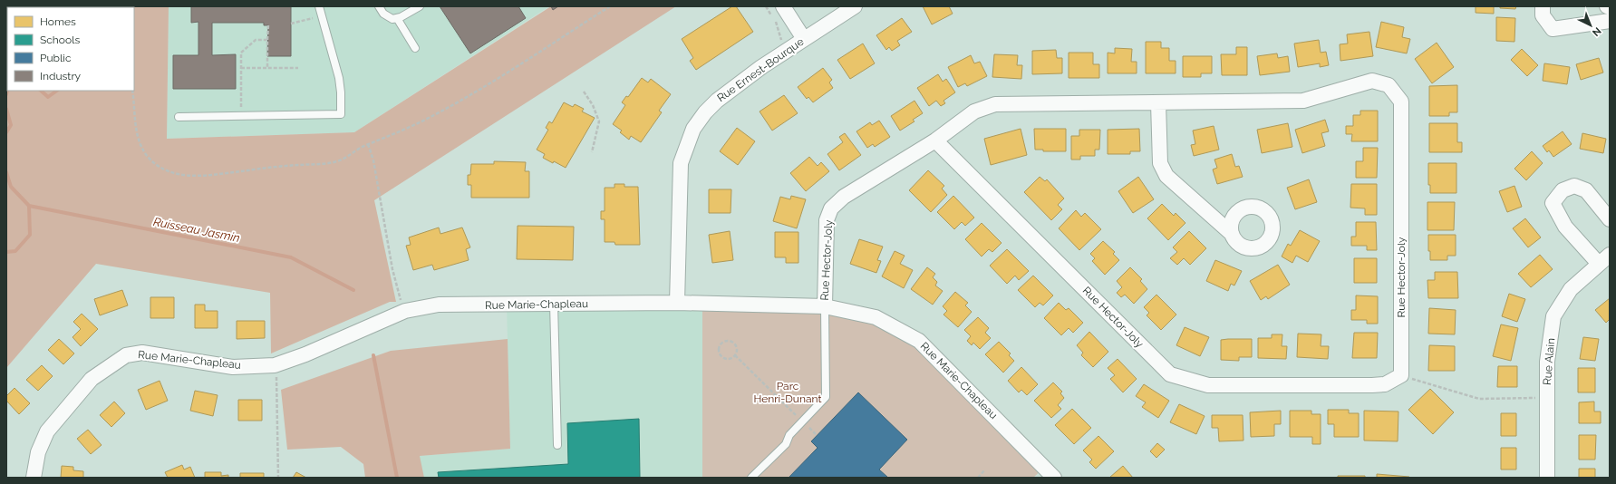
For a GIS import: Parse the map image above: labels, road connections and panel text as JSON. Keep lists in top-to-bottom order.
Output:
{
  "streets": {
    "street": [
      "Rue Ernest-Bourque",
      "Rue Hector-Joly",
      "Rue Marie-Chapleau",
      "Rue Alain"
    ]
  },
  "crossings": [
    ["Rue Ernest-Bourque", "Rue Marie-Chapleau"],
    ["Rue Hector-Joly", "Rue Marie-Chapleau"]
  ],
  "water": ["Ruisseau Jasmin"],
  "parks": ["Parc Henri-Dunant"],
  "legend": [
    "Homes",
    "Schools",
    "Public",
    "Industry"
  ],
  "north": "bottom right"
}
